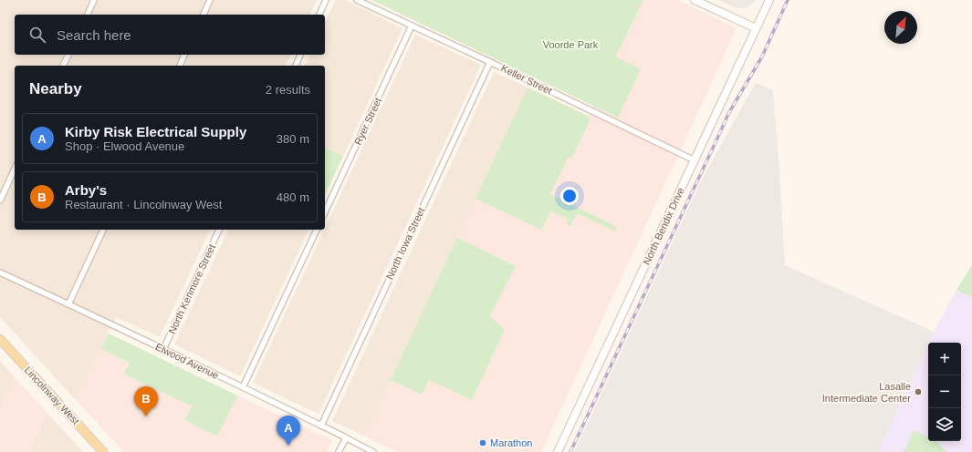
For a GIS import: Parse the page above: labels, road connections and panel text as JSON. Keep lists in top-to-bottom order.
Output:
{
  "streets": {
    "main road": ["Lincolnway West"],
    "street": [
      "Keller Street",
      "Ryer Street",
      "North Bendix Drive",
      "North Iowa Street",
      "North Kenmore Street",
      "Elwood Avenue"
    ]
  },
  "crossings": [
    ["Keller Street", "Ryer Street"],
    ["Keller Street", "North Bendix Drive"],
    ["Keller Street", "North Iowa Street"],
    ["North Iowa Street", "Elwood Avenue"],
    ["North Kenmore Street", "Elwood Avenue"]
  ],
  "parks": ["Voorde Park"],
  "places": ["Lasalle Intermediate Center", "Marathon"],
  "north": "top right",
  "page": {
    "search": "Search here",
    "heading": ["Nearby", "2 results"],
    "list": [
      {
        "mark": "A",
        "name": "Kirby Risk Electrical Supply",
        "note": "Shop · Elwood Avenue",
        "value": "380 m"
      },
      {
        "mark": "B",
        "name": "Arby's",
        "note": "Restaurant · Lincolnway West",
        "value": "480 m"
      }
    ],
    "map_buttons": ["+", "−"],
    "pins": ["B", "A"]
  }
}
